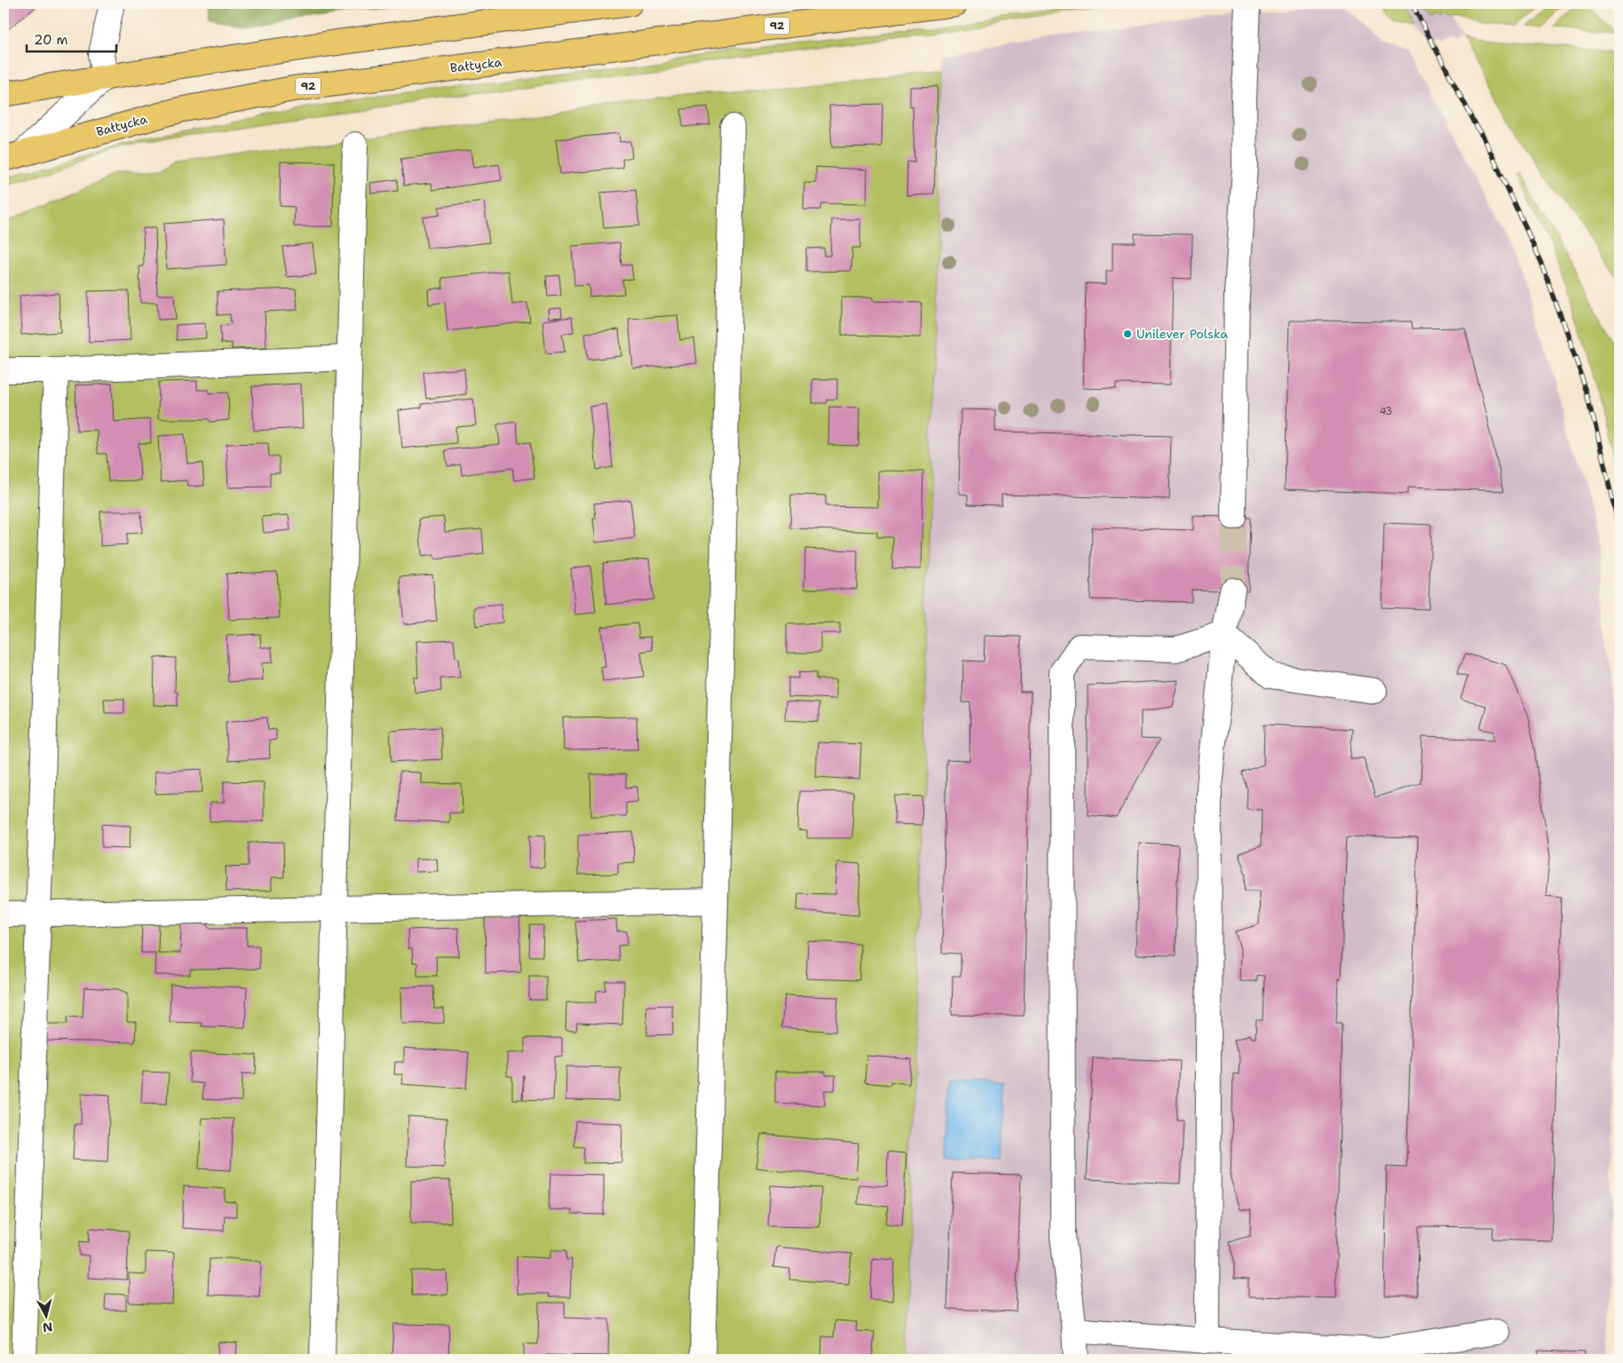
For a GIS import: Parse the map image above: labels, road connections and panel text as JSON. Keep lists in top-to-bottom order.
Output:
{
  "streets": {
    "main road": ["92", "Bałtycka"]
  },
  "places": ["Unilever Polska"],
  "house_numbers": ["43"],
  "scale_bar": "20 m",
  "north": "bottom"
}
